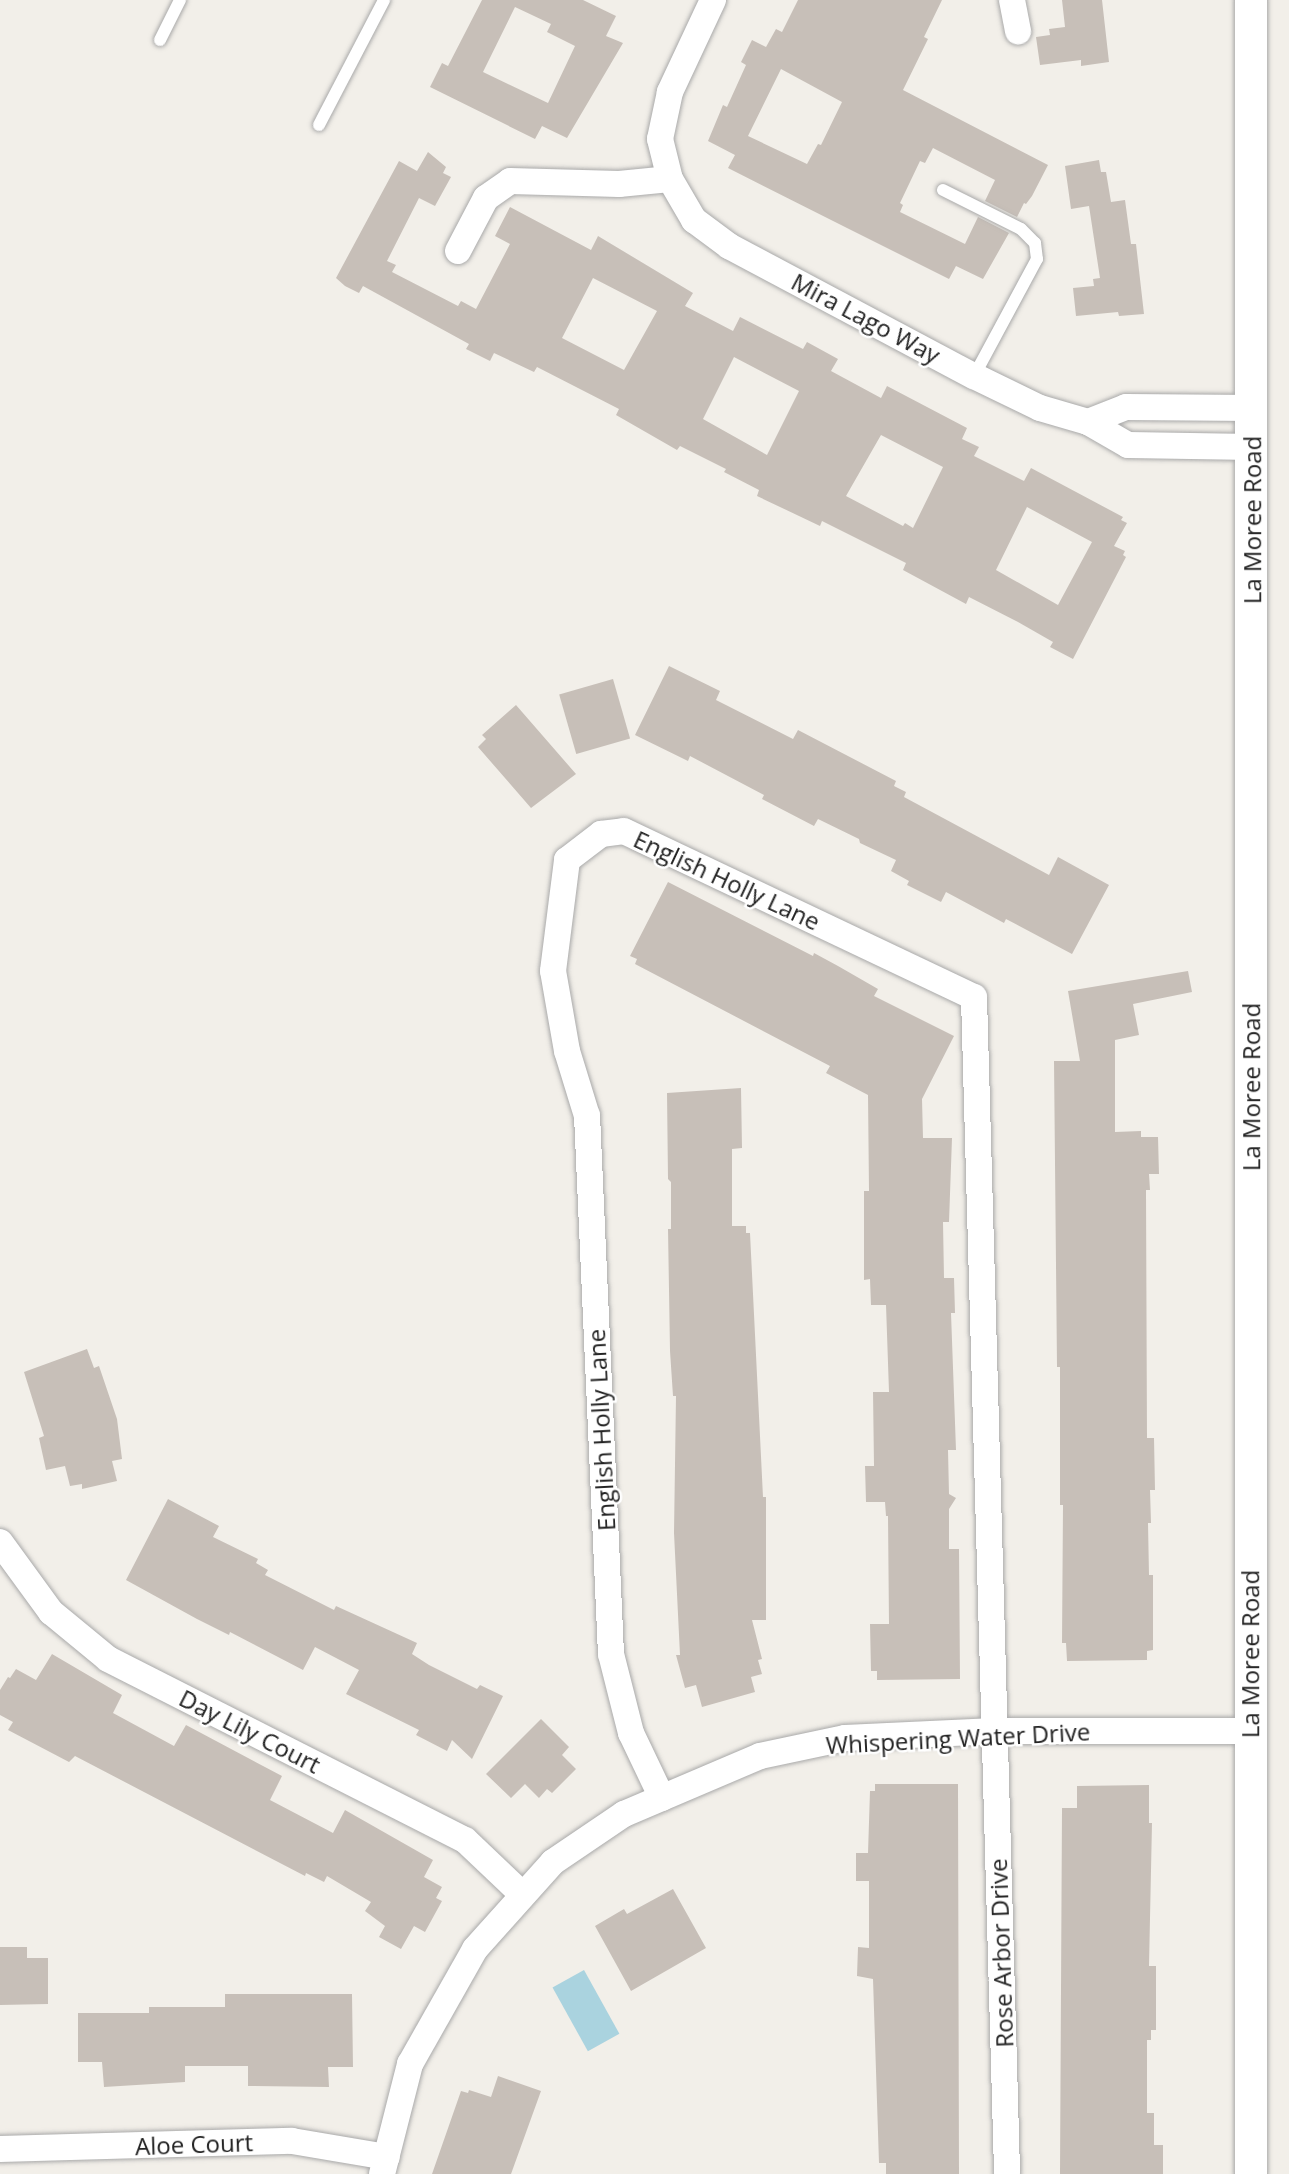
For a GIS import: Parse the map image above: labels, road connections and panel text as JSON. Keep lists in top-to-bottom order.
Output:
{
  "streets": {
    "street": [
      "Mira Lago Way",
      "La Moree Road",
      "English Holly Lane",
      "Day Lily Court",
      "Whispering Water Drive",
      "Rose Arbor Drive",
      "Aloe Court"
    ]
  },
  "crossings": [
    ["Mira Lago Way", "La Moree Road"],
    ["La Moree Road", "Whispering Water Drive"],
    ["English Holly Lane", "Whispering Water Drive"],
    ["English Holly Lane", "Rose Arbor Drive"],
    ["Day Lily Court", "Whispering Water Drive"],
    ["Whispering Water Drive", "Rose Arbor Drive"],
    ["Whispering Water Drive", "Aloe Court"]
  ]
}
